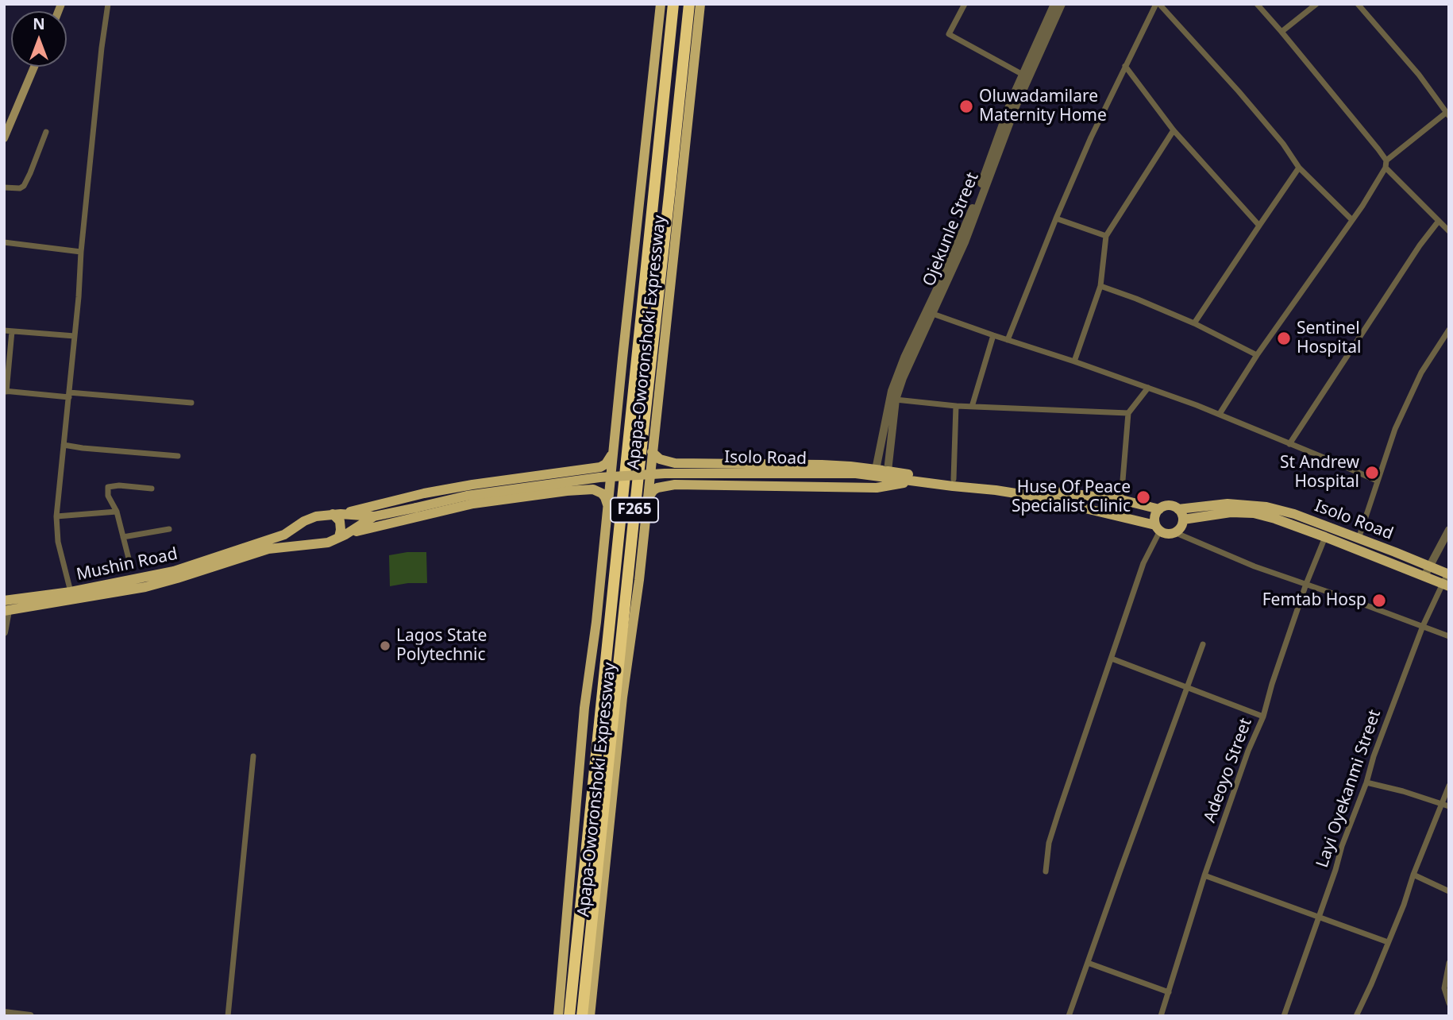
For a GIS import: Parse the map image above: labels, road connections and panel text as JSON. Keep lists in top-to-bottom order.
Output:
{
  "streets": {
    "highway": ["Apapa-Oworonshoki Expressway", "F265"],
    "main road": ["Isolo Road", "Mushin Road"],
    "street": ["Ojekunle Street", "Adeoyo Street", "Layi Oyekanmi Street"]
  },
  "crossings": [
    ["Isolo Road", "Adeoyo Street"],
    ["Isolo Road", "Layi Oyekanmi Street"]
  ],
  "places": [
    "Oluwadamilare Maternity Home",
    "Sentinel Hospital",
    "St Andrew Hospital",
    "Huse Of Peace Specialist Clinic",
    "Femtab Hosp",
    "Lagos State Polytechnic"
  ],
  "north": "top"
}
